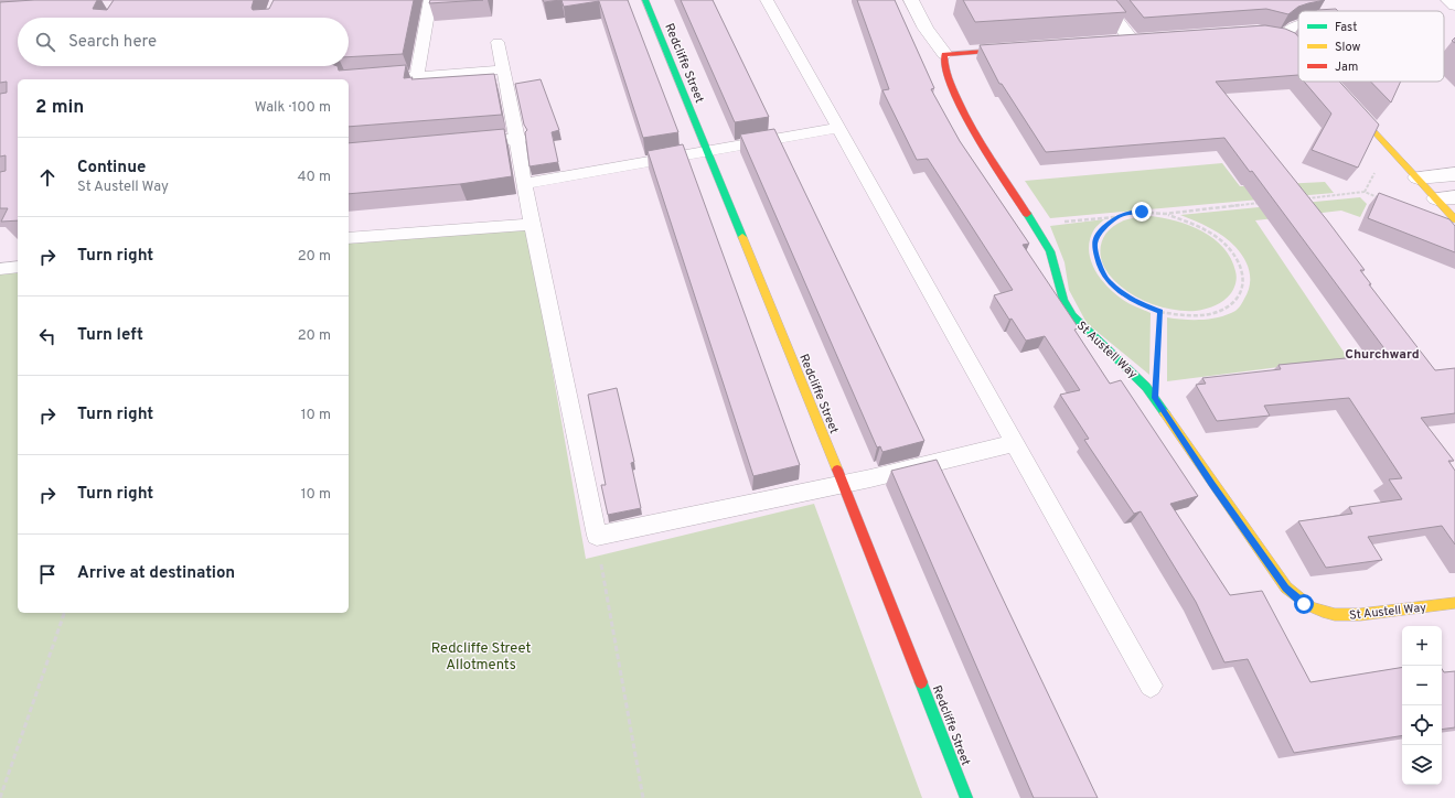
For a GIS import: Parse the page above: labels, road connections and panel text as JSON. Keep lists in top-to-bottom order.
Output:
{
  "streets": {
    "street": ["Redcliffe Street", "St Austell Way"]
  },
  "districts": ["Churchward"],
  "parks": ["Redcliffe Street Allotments"],
  "legend": ["Fast", "Slow", "Jam"],
  "page": {
    "search": "Search here",
    "heading": ["2 min", "Walk · 100 m"],
    "list": [
      ["Continue", "St Austell Way", "40 m"],
      ["Turn right", "20 m"],
      ["Turn left", "20 m"],
      ["Turn right", "10 m"],
      ["Turn right", "10 m"],
      "Arrive at destination"
    ],
    "map_buttons": ["+", "−"]
  }
}
